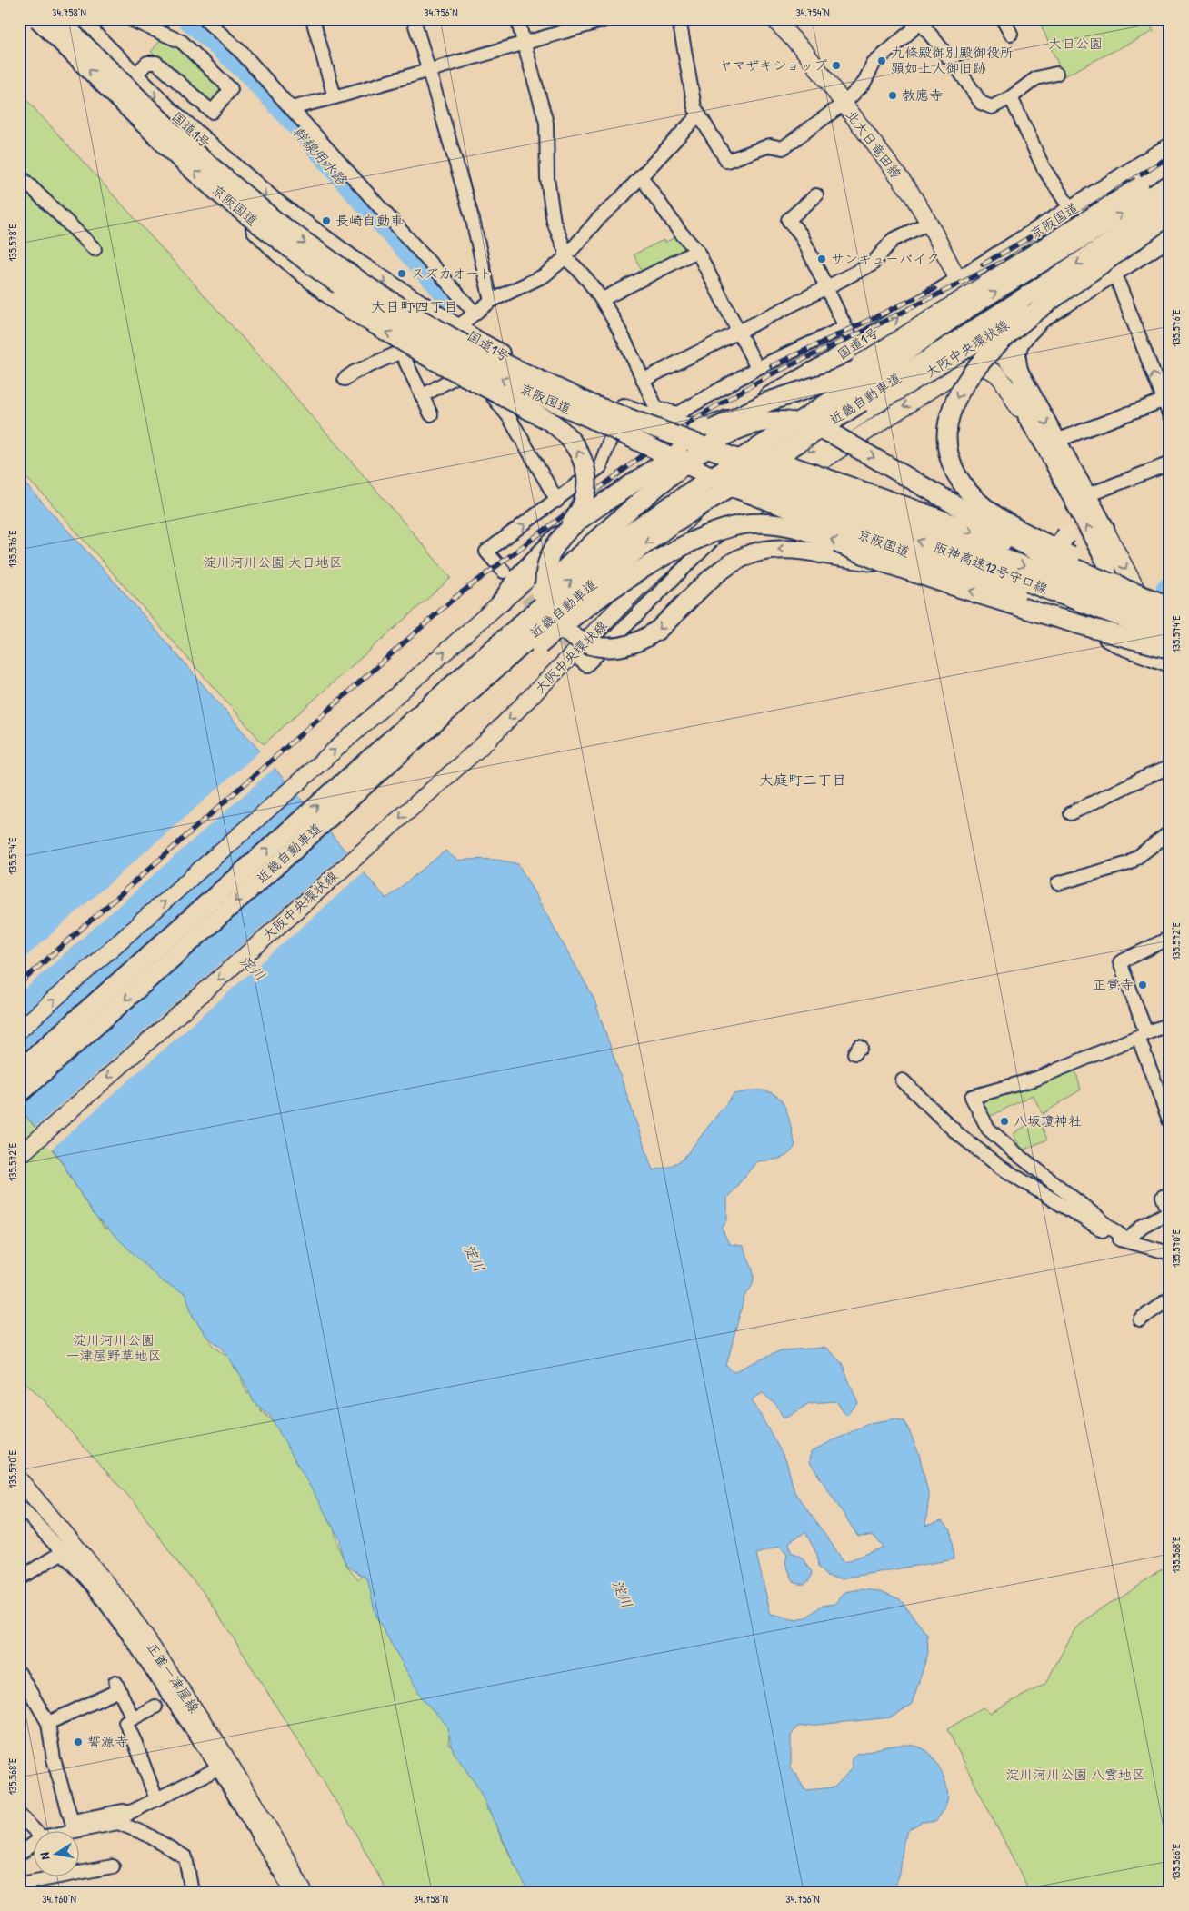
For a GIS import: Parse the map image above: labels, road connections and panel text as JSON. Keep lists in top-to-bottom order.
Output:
{
  "streets": {
    "highway": [
      "国道1号",
      "京阪国道",
      "近畿自動車道",
      "阪神高速12号守口線"
    ],
    "main road": ["北大日竜田線", "大阪中央環状線", "正雀一津屋線"]
  },
  "crossings": [
    ["国道1号", "北大日竜田線"],
    ["国道1号", "京阪国道"],
    ["北大日竜田線", "京阪国道"],
    ["京阪国道", "近畿自動車道"]
  ],
  "one_way": ["国道1号"],
  "districts": ["大日町四丁目", "大庭町二丁目"],
  "water": ["幹線用水路", "淀川"],
  "parks": [
    "大日公園",
    "淀川河川公園 大日地区",
    "淀川河川公園 一津屋野草地区",
    "淀川河川公園 八雲地区"
  ],
  "places": [
    "九條殿御別殿御役所 顕如上人御旧跡",
    "ヤマザキショップ",
    "教應寺",
    "長崎自動車",
    "サンキューバイク",
    "スズカオート",
    "正覚寺",
    "八坂瓊神社",
    "誓源寺"
  ],
  "north": "left",
  "coordinates": [
    "34.758°N",
    "34.756°N",
    "34.754°N",
    "135.578°E",
    "135.576°E",
    "135.574°E",
    "135.572°E",
    "135.570°E",
    "135.568°E",
    "135.566°E",
    "34.760°N"
  ]
}
